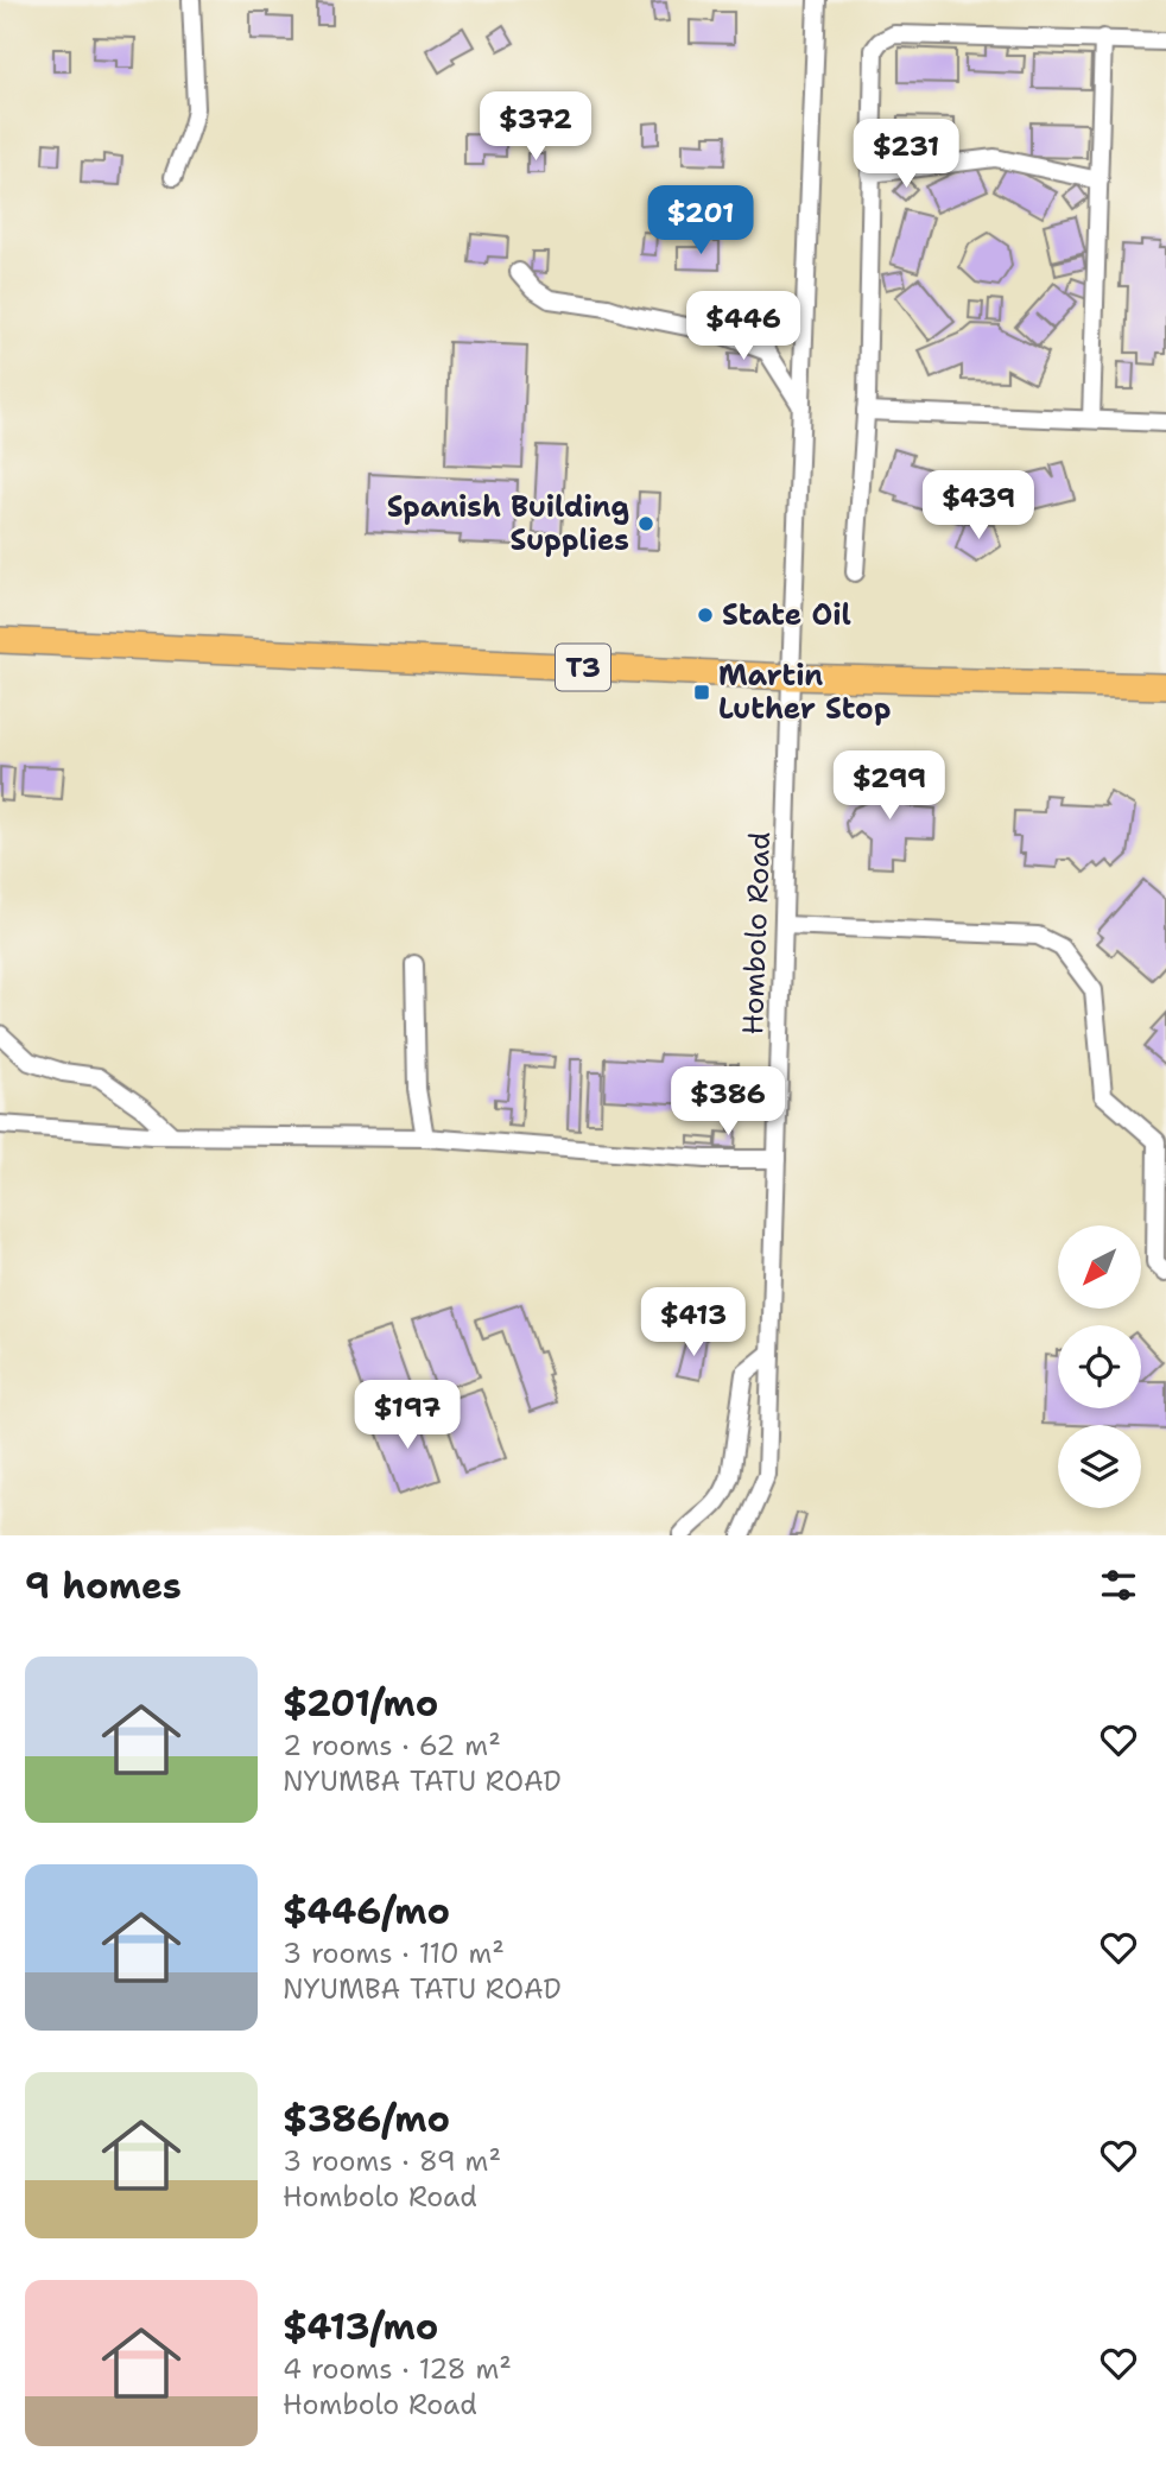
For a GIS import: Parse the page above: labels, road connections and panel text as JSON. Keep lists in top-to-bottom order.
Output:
{
  "streets": {
    "highway": ["T3"],
    "street": ["Hombolo Road"]
  },
  "crossings": [
    ["T3", "Hombolo Road"]
  ],
  "places": {
    "other": ["Spanish Building Supplies", "State Oil"],
    "transit": ["Martin Luther Stop"]
  },
  "north": "bottom left",
  "page": {
    "price": [
      "$372",
      "$231",
      "$201",
      "$446",
      "$439",
      "$299",
      "$386",
      "$413",
      "$197"
    ],
    "heading": "9 homes",
    "list": [
      {
        "name": "$201/mo",
        "note": "2 rooms · 62 m² · NYUMBA TATU ROAD"
      },
      {
        "name": "$446/mo",
        "note": "3 rooms · 110 m² · NYUMBA TATU ROAD"
      },
      {
        "name": "$386/mo",
        "note": "3 rooms · 89 m² · Hombolo Road"
      },
      {
        "name": "$413/mo",
        "note": "4 rooms · 128 m² · Hombolo Road"
      }
    ]
  }
}
